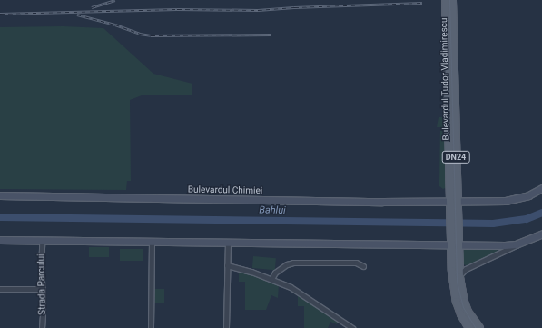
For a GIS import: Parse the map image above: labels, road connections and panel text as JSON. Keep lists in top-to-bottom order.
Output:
{
  "streets": {
    "main road": ["Bulevardul Tudor Vladimirescu", "DN24", "Bulevardul Chimiei"],
    "street": ["Strada Parcului"]
  },
  "crossings": [
    ["Bulevardul Tudor Vladimirescu", "Bulevardul Chimiei"]
  ],
  "water": ["Bahlui"]
}
